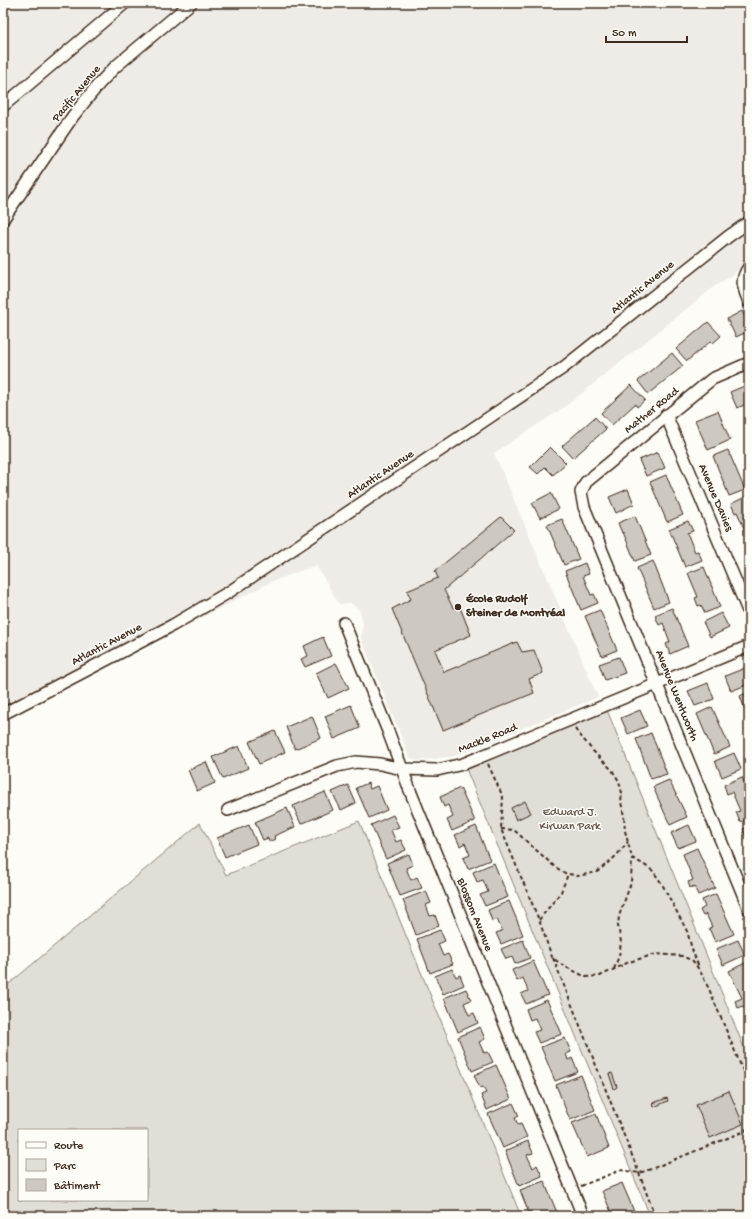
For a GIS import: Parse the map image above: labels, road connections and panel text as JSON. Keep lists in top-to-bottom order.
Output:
{
  "streets": {
    "street": [
      "Pacific Avenue",
      "Atlantic Avenue",
      "Mather Road",
      "Avenue Davies",
      "Avenue Wentworth",
      "Mackle Road",
      "Blossom Avenue"
    ]
  },
  "crossings": [
    ["Mather Road", "Avenue Davies"],
    ["Mather Road", "Avenue Wentworth"],
    ["Avenue Wentworth", "Mackle Road"],
    ["Mackle Road", "Blossom Avenue"]
  ],
  "parks": ["Edward J. Kirwan Park"],
  "places": ["École Rudolf Steiner de Montréal"],
  "legend": ["Route", "Parc", "Bâtiment"],
  "scale_bar": "50 m"
}
